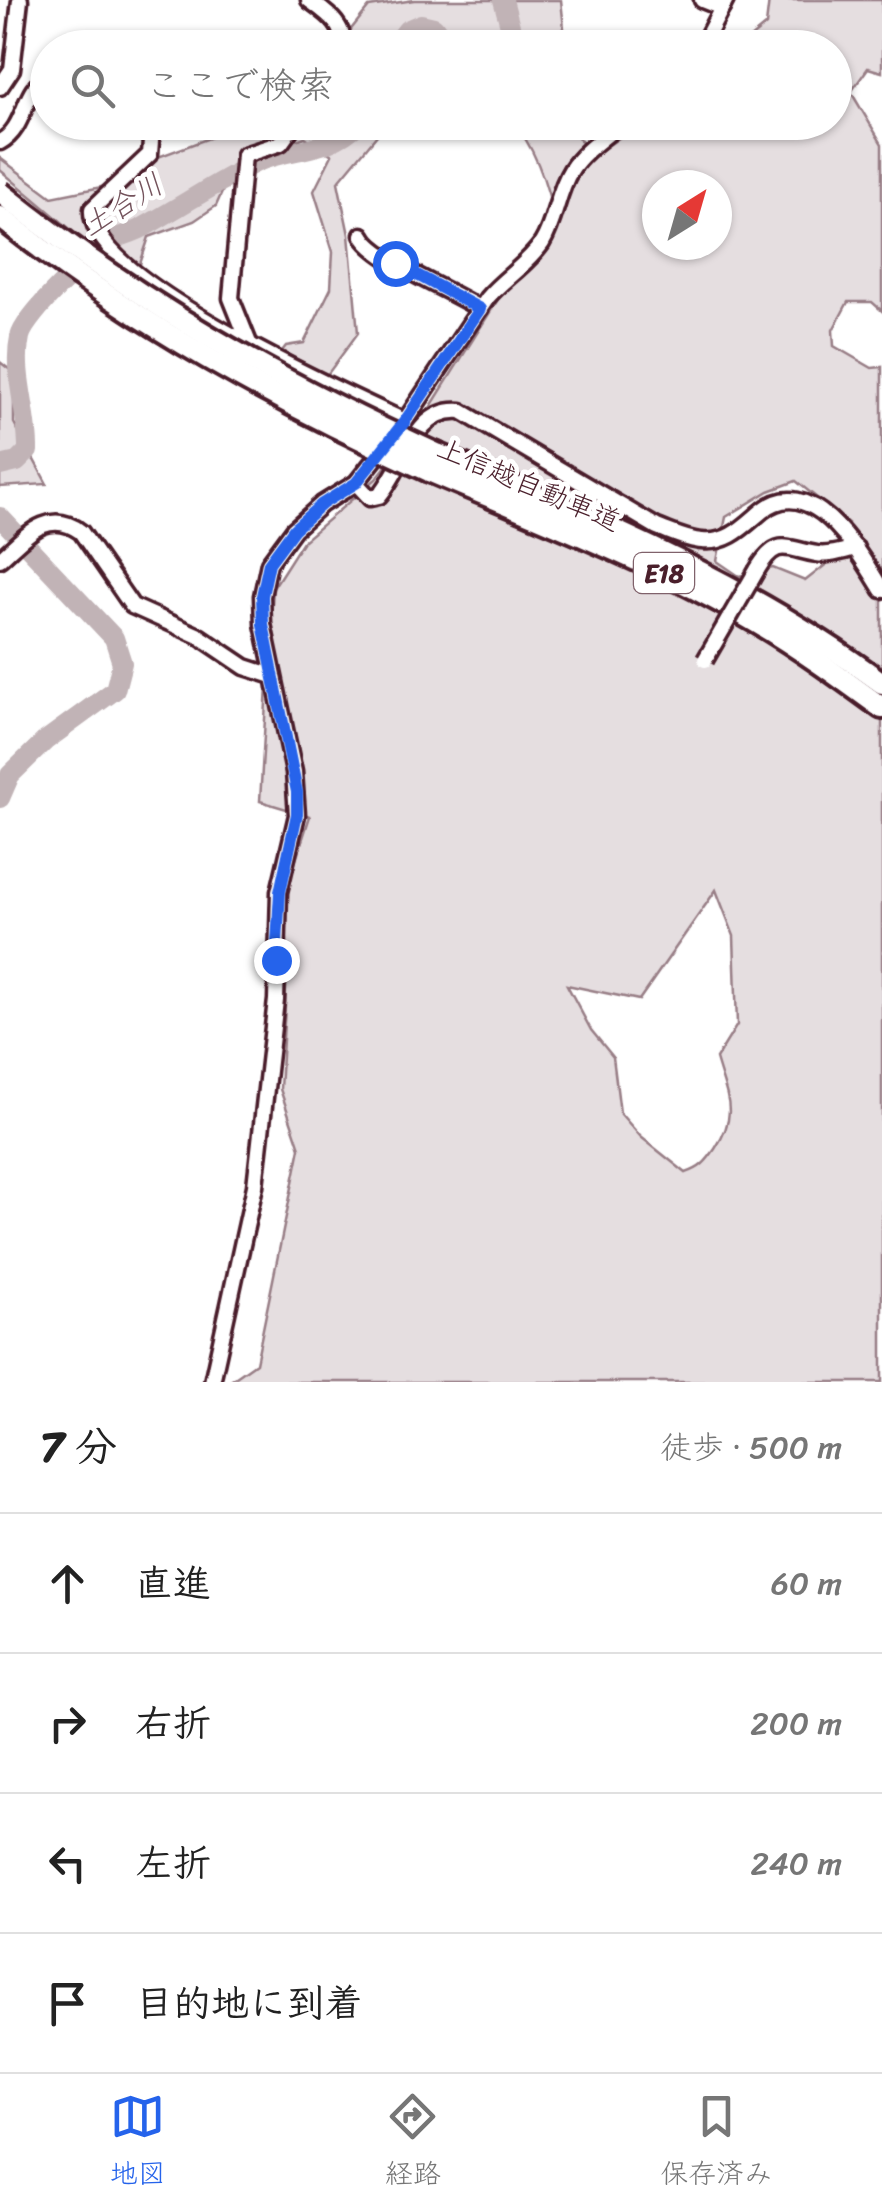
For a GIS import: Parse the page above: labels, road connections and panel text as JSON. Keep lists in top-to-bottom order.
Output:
{
  "streets": {
    "highway": ["上信越自動車道", "E18"]
  },
  "water": ["土合川"],
  "north": "top right",
  "page": {
    "search": "ここで検索",
    "heading": ["7 分", "徒歩 · 500 m"],
    "list": [
      ["直進", "60 m"],
      ["右折", "200 m"],
      ["左折", "240 m"],
      "目的地に到着"
    ],
    "nav": ["地図", "経路", "保存済み"]
  }
}
